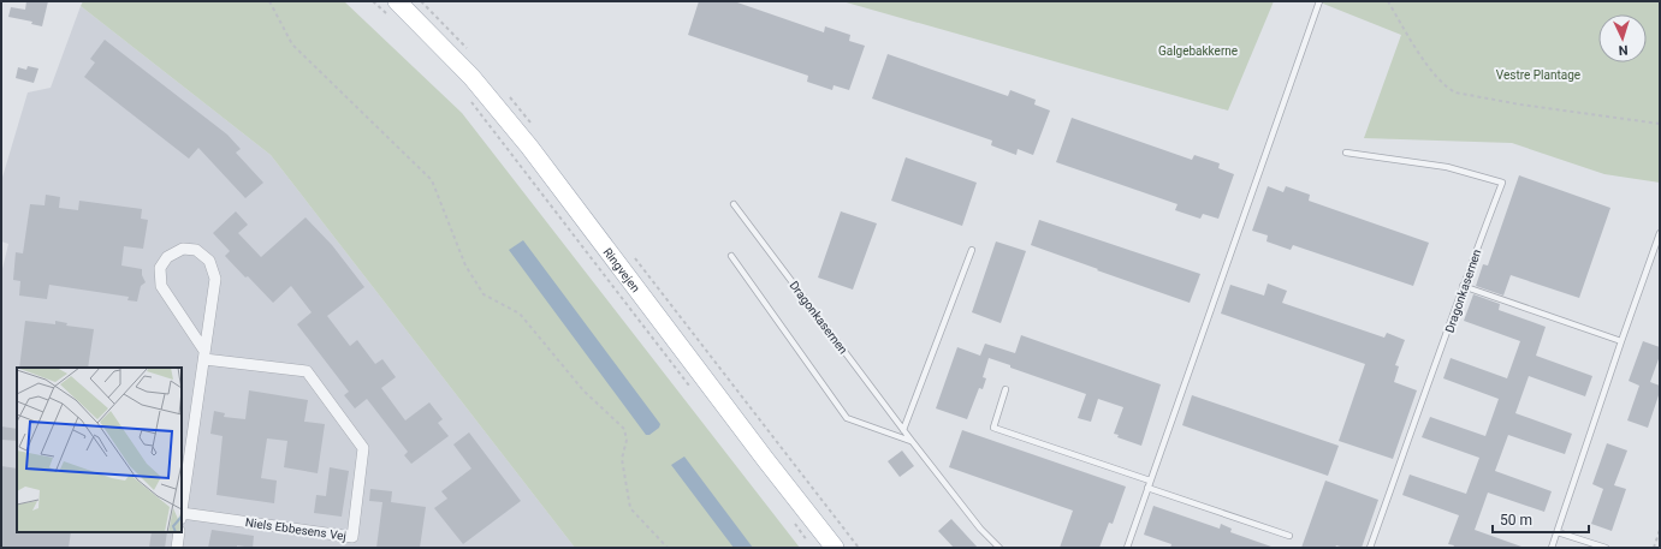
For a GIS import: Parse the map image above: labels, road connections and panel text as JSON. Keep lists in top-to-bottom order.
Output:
{
  "streets": {
    "main road": ["Ringvejen"],
    "street": ["Niels Ebbesens Vej"],
    "lane": ["Dragonkasernen"]
  },
  "parks": ["Galgebakkerne", "Vestre Plantage"],
  "scale_bar": "50 m",
  "north": "bottom"
}
